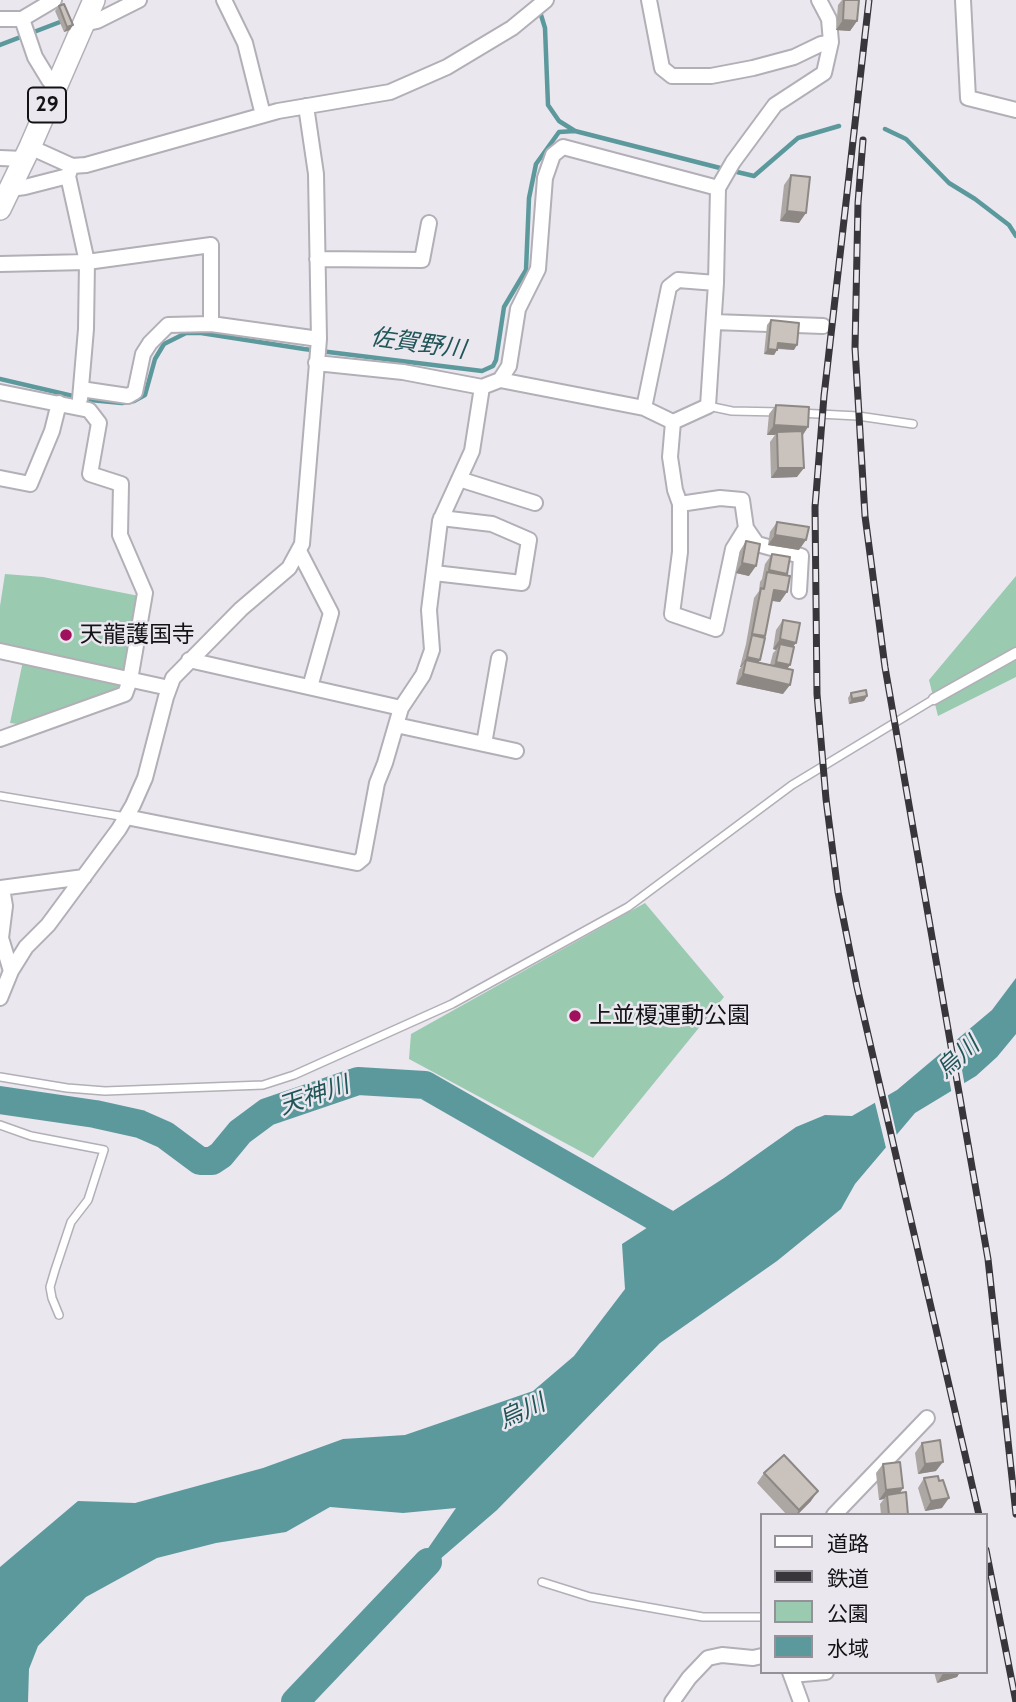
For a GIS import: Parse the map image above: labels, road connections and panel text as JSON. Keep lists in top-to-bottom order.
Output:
{
  "streets": {
    "main road": ["29"]
  },
  "water": ["佐賀野川", "烏川", "天神川"],
  "places": ["天龍護国寺", "上並榎運動公園"],
  "legend": [
    "道路",
    "鉄道",
    "公園",
    "水域"
  ]
}
